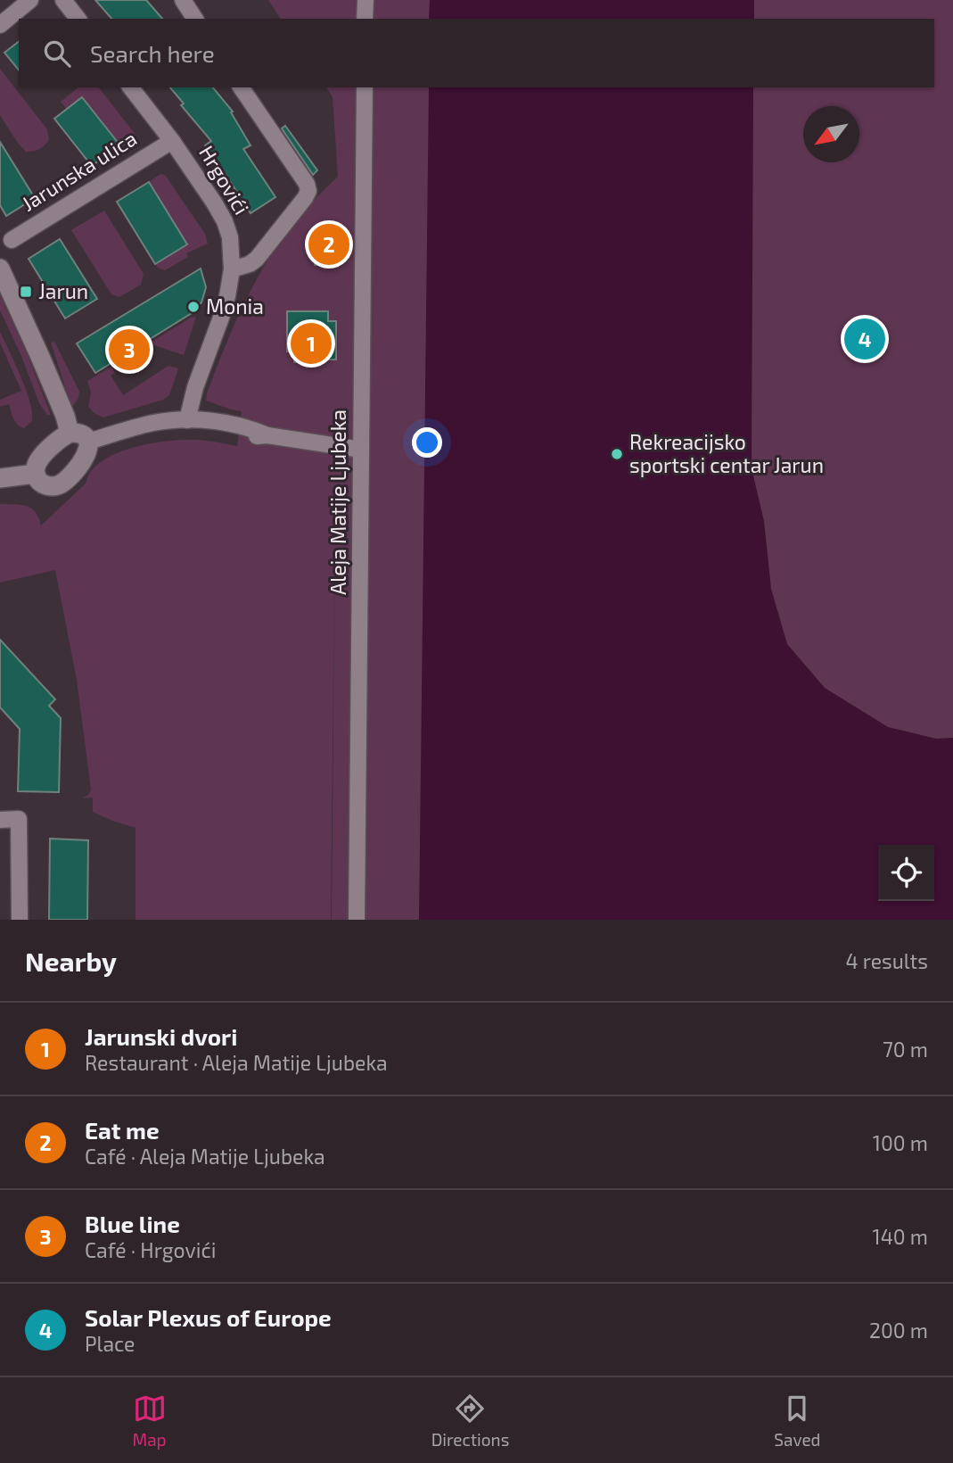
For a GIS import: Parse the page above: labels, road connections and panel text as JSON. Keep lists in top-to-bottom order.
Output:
{
  "streets": {
    "street": ["Jarunska ulica", "Hrgovići", "Aleja Matije Ljubeka"]
  },
  "crossings": [
    ["Jarunska ulica", "Hrgovići"]
  ],
  "places": {
    "transit": ["Jarun"],
    "other": ["Monia", "Rekreacijsko sportski centar Jarun"]
  },
  "north": "bottom left",
  "page": {
    "search": "Search here",
    "pins": [
      "2",
      "4",
      "1",
      "3"
    ],
    "heading": ["Nearby", "4 results"],
    "list": [
      {
        "mark": "1",
        "name": "Jarunski dvori",
        "note": "Restaurant · Aleja Matije Ljubeka",
        "value": "70 m"
      },
      {
        "mark": "2",
        "name": "Eat me",
        "note": "Café · Aleja Matije Ljubeka",
        "value": "100 m"
      },
      {
        "mark": "3",
        "name": "Blue line",
        "note": "Café · Hrgovići",
        "value": "140 m"
      },
      {
        "mark": "4",
        "name": "Solar Plexus of Europe",
        "note": "Place",
        "value": "200 m"
      }
    ],
    "nav": ["Map", "Directions", "Saved"]
  }
}
